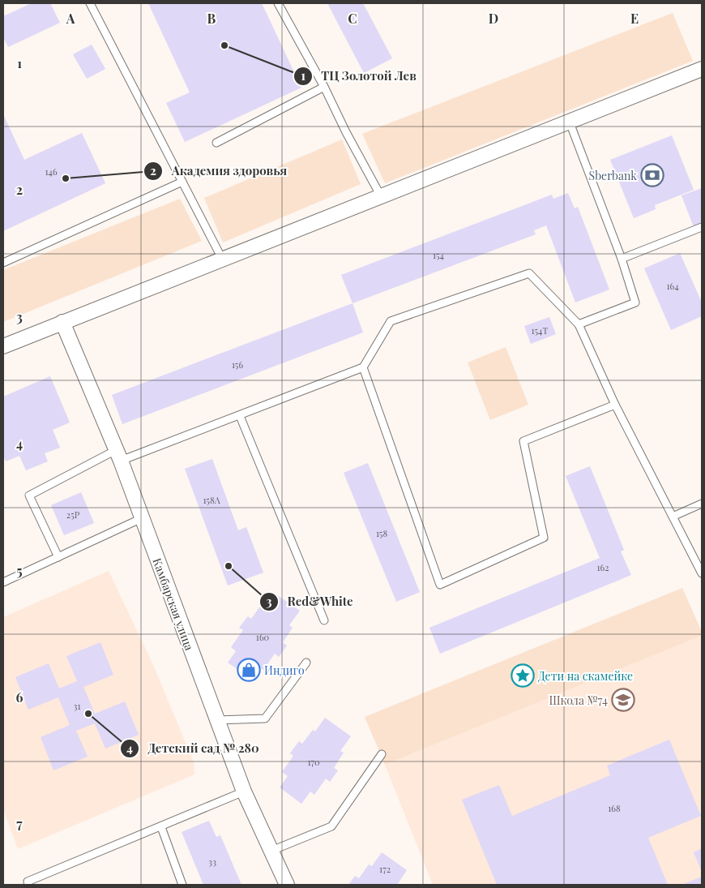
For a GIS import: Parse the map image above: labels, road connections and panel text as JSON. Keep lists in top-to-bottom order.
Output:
{
  "streets": {
    "street": ["Камбарская улица"]
  },
  "places": {
    "other": [
      "ТЦ Золотой Лев",
      "Академия здоровья",
      "Red&White",
      "Детский сад № 280"
    ],
    "bank": ["Sberbank"],
    "shop": ["Индиго"],
    "place": ["Дети на скамейке"],
    "school or university": ["Школа №74"]
  },
  "house_numbers": [
    "146",
    "154",
    "164",
    "154Т",
    "156",
    "158А",
    "25Р",
    "158",
    "162",
    "160",
    "31",
    "170",
    "168",
    "33",
    "172"
  ],
  "grid": {
    "columns": [
      "A",
      "B",
      "C",
      "D",
      "E"
    ],
    "rows": [
      "1",
      "2",
      "3",
      "4",
      "5",
      "6",
      "7"
    ]
  }
}
